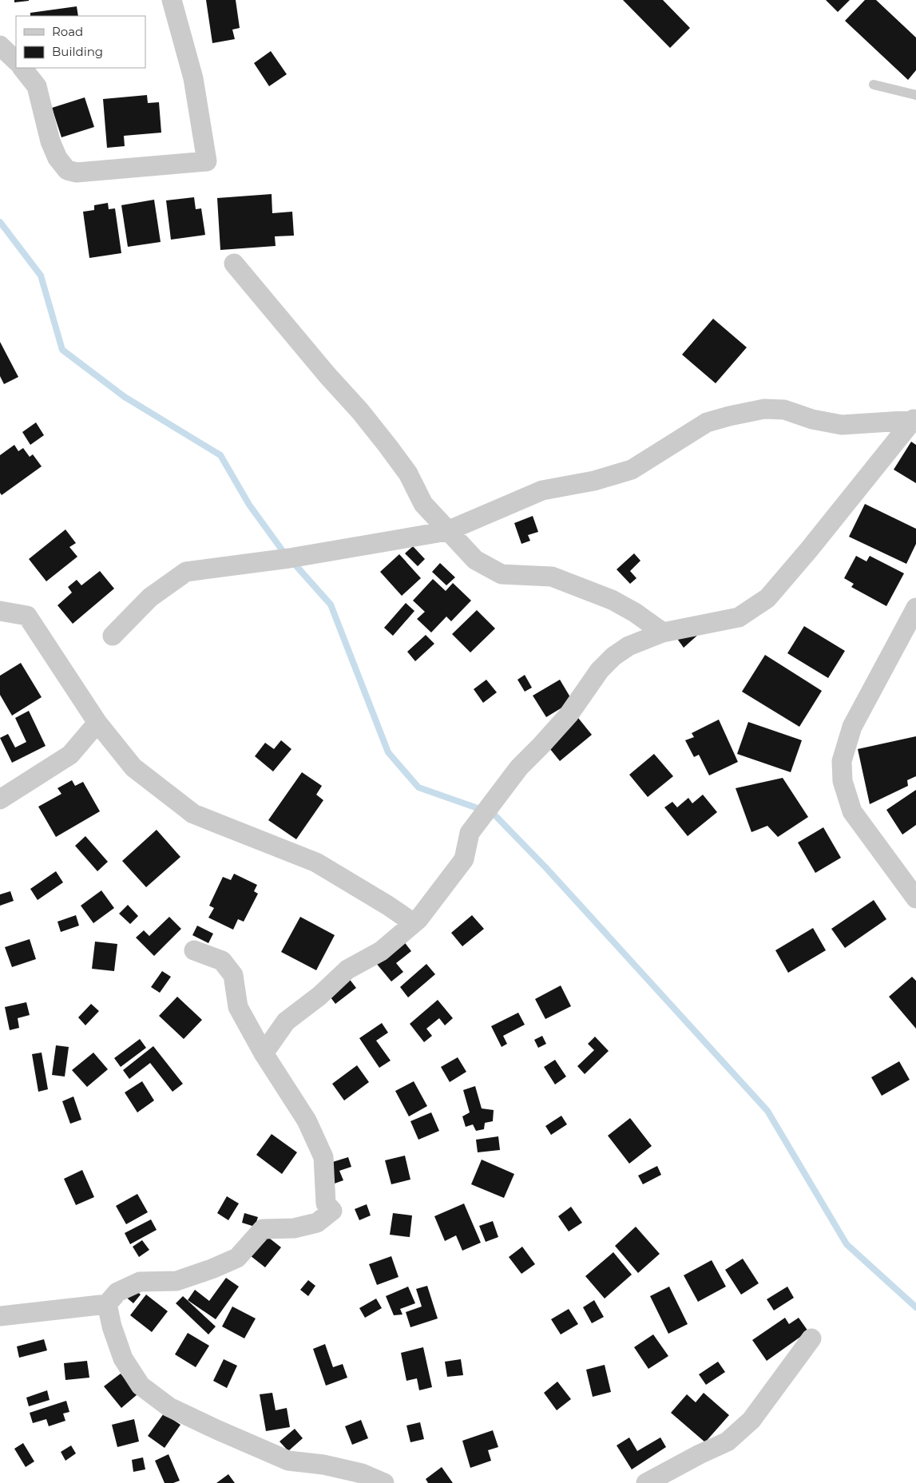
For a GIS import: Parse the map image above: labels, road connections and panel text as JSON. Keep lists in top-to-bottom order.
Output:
{
  "legend": ["Road", "Building"]
}
